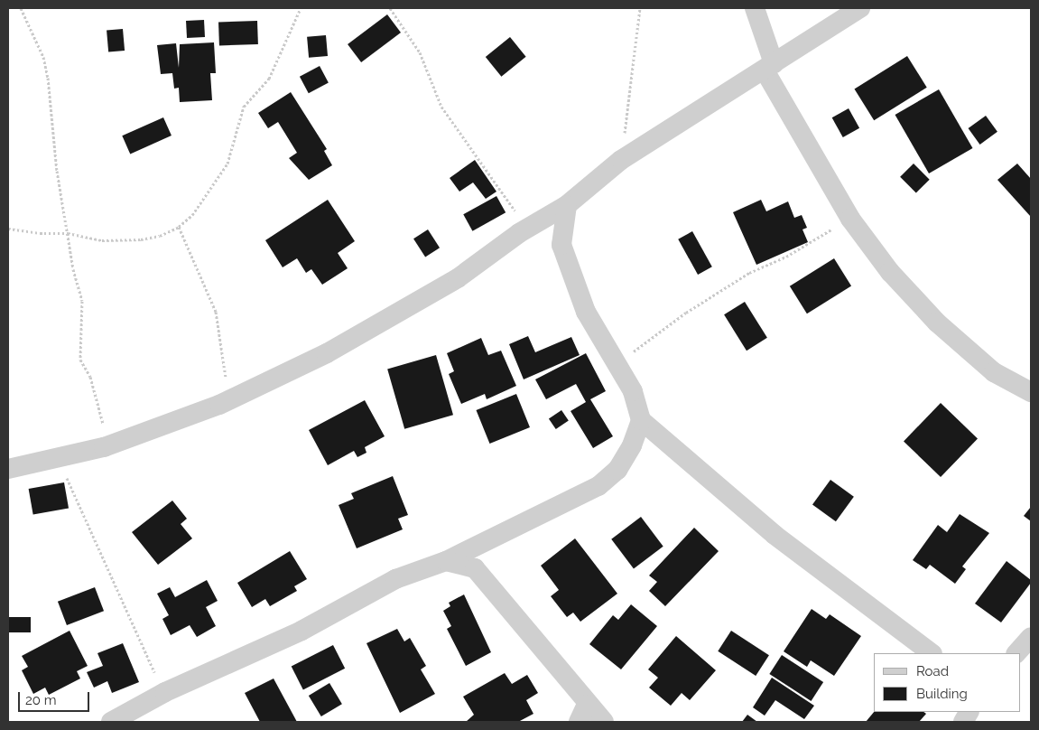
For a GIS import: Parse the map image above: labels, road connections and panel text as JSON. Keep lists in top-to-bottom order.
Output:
{
  "legend": ["Road", "Building"],
  "scale_bar": "20 m"
}
